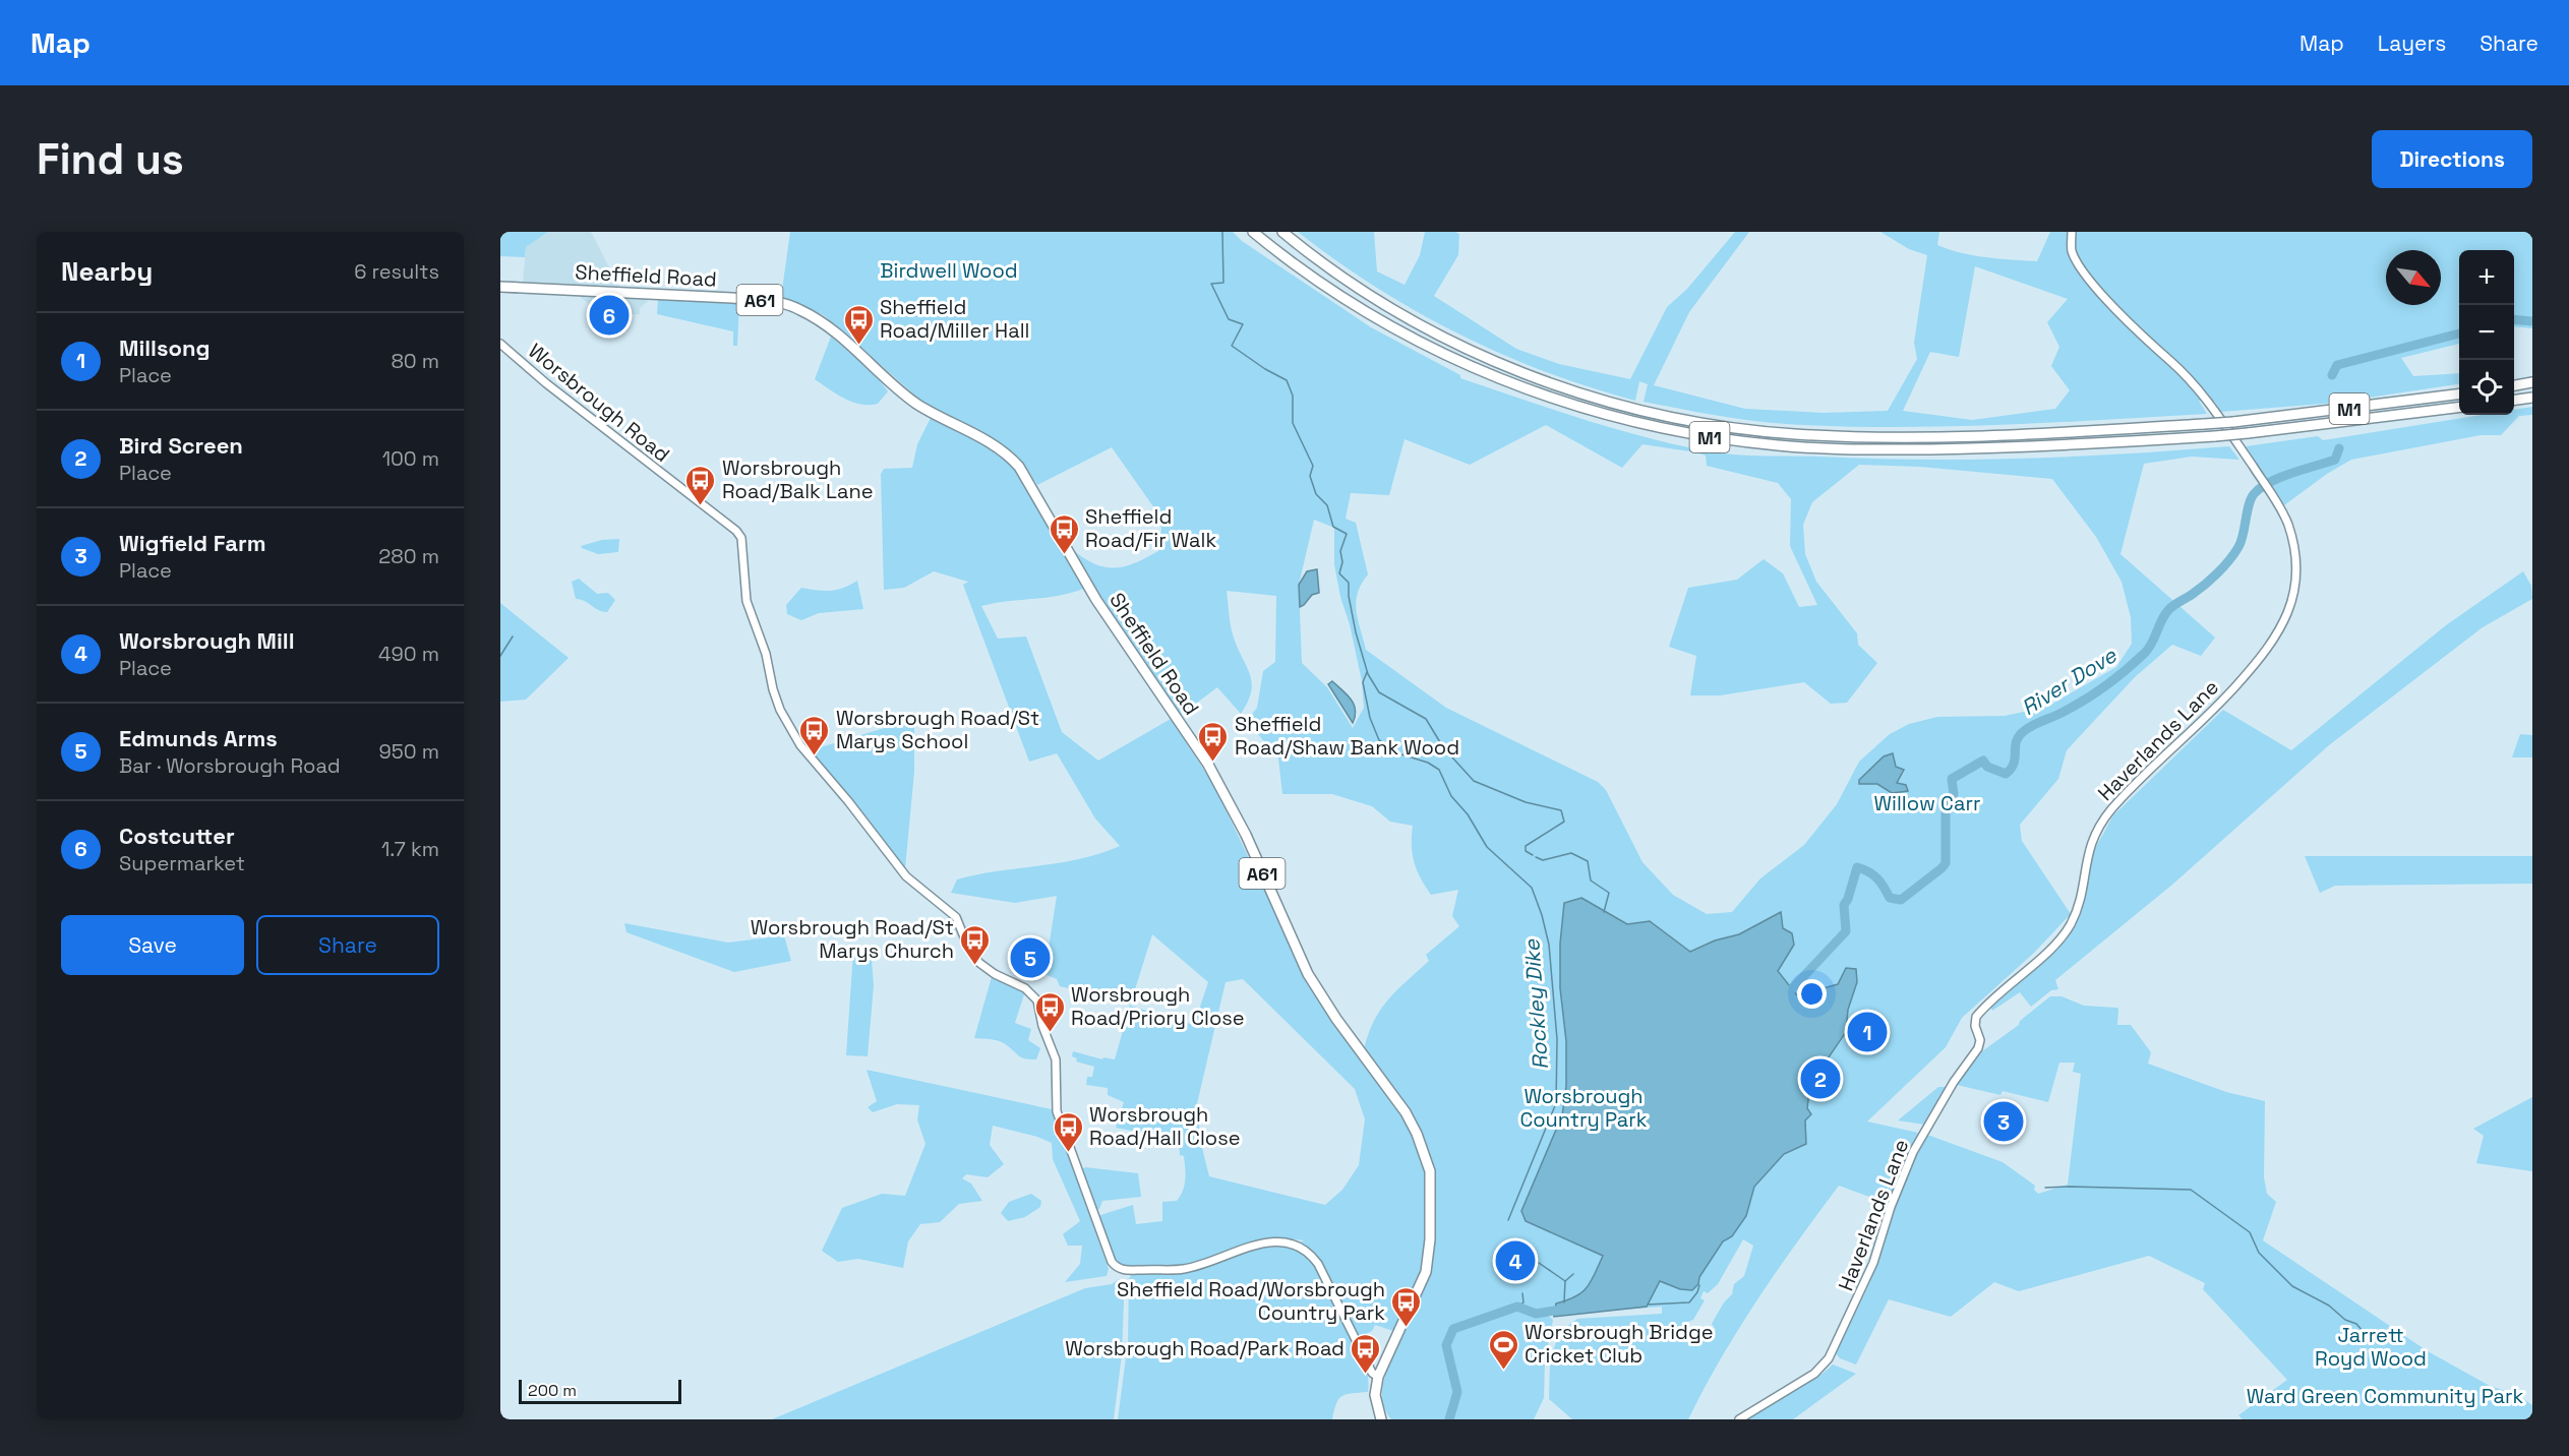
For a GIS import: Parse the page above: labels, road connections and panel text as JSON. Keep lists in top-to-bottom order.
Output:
{
  "streets": {
    "highway": ["Sheffield Road", "A61", "M1"],
    "street": ["Worsbrough Road", "Haverlands Lane"]
  },
  "crossings": [
    ["Sheffield Road", "A61"],
    ["Sheffield Road", "Worsbrough Road"],
    ["A61", "Worsbrough Road"]
  ],
  "water": ["River Dove", "Rockley Dike"],
  "parks": [
    "Birdwell Wood",
    "Willow Carr",
    "Worsbrough Country Park",
    "Jarrett Royd Wood",
    "Ward Green Community Park"
  ],
  "places": {
    "bus stop": [
      "Sheffield Road/Miller Hall",
      "Worsbrough Road/Balk Lane",
      "Sheffield Road/Fir Walk",
      "Worsbrough Road/St Marys School",
      "Sheffield Road/Shaw Bank Wood",
      "Worsbrough Road/St Marys Church",
      "Worsbrough Road/Priory Close",
      "Worsbrough Road/Hall Close",
      "Sheffield Road/Worsbrough Country Park",
      "Worsbrough Road/Park Road"
    ],
    "sports": ["Worsbrough Bridge Cricket Club"]
  },
  "scale_bar": "200 m",
  "north": "bottom right",
  "page": {
    "header": "Map",
    "nav": ["Map", "Layers", "Share"],
    "buttons": [
      "Directions",
      ["Save", "Share"]
    ],
    "title": "Find us",
    "heading": ["Nearby", "6 results"],
    "map_buttons": ["+", "−"],
    "pins": [
      "6",
      "5",
      "1",
      "2",
      "3",
      "4"
    ],
    "list": [
      {
        "mark": "1",
        "name": "Millsong",
        "note": "Place",
        "value": "80 m"
      },
      {
        "mark": "2",
        "name": "Bird Screen",
        "note": "Place",
        "value": "100 m"
      },
      {
        "mark": "3",
        "name": "Wigfield Farm",
        "note": "Place",
        "value": "280 m"
      },
      {
        "mark": "4",
        "name": "Worsbrough Mill",
        "note": "Place",
        "value": "490 m"
      },
      {
        "mark": "5",
        "name": "Edmunds Arms",
        "note": "Bar · Worsbrough Road",
        "value": "950 m"
      },
      {
        "mark": "6",
        "name": "Costcutter",
        "note": "Supermarket",
        "value": "1.7 km"
      }
    ],
    "scale": "200 m"
  }
}
